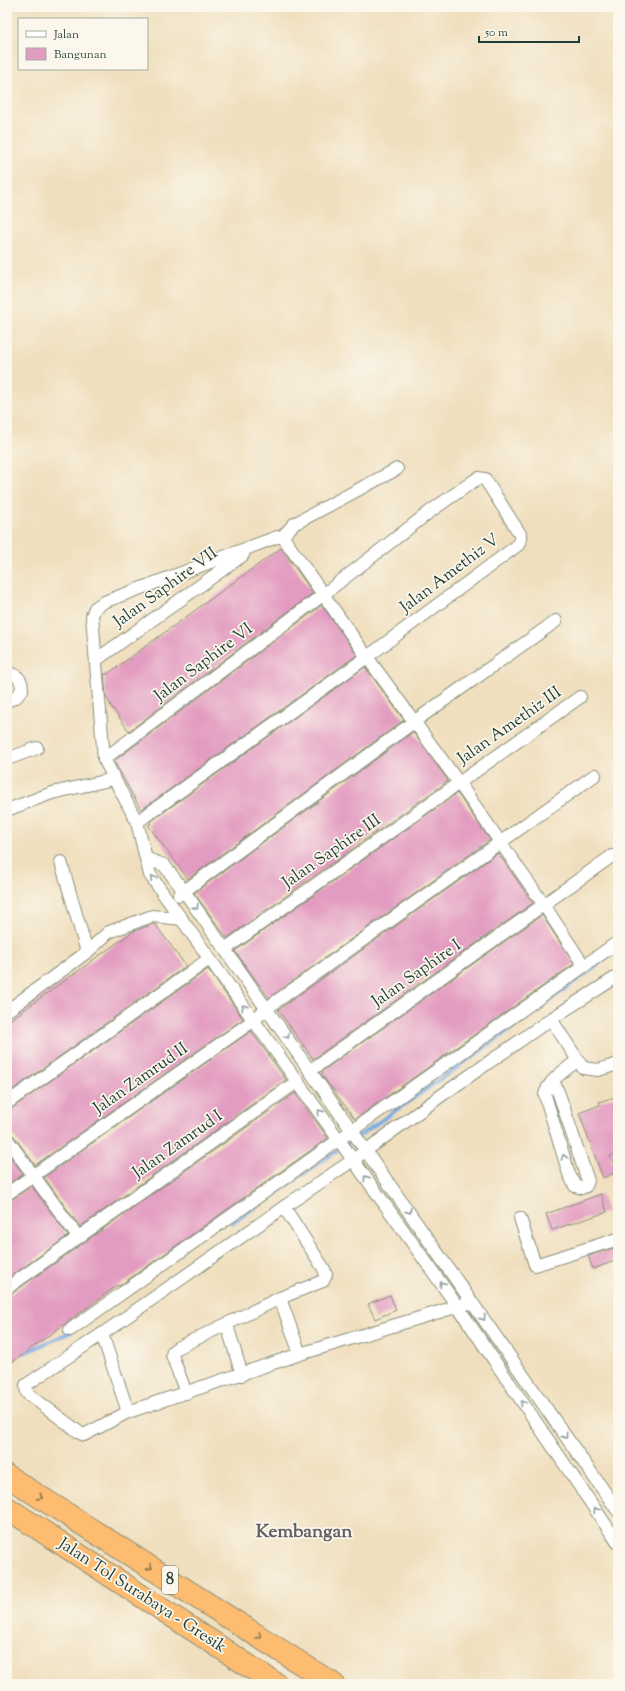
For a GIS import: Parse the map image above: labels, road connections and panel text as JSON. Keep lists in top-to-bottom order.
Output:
{
  "streets": {
    "highway": ["8", "Jalan Tol Surabaya - Gresik"],
    "street": [
      "Jalan Amethiz V",
      "Jalan Saphire VII",
      "Jalan Saphire VI",
      "Jalan Amethiz III",
      "Jalan Saphire III",
      "Jalan Saphire I",
      "Jalan Zamrud II",
      "Jalan Zamrud I"
    ]
  },
  "crossings": [
    ["Jalan Amethiz V", "Jalan Saphire VI"],
    ["Jalan Amethiz III", "Jalan Saphire III"]
  ],
  "districts": ["Kembangan"],
  "legend": ["Jalan", "Bangunan"],
  "scale_bar": "50 m"
}
